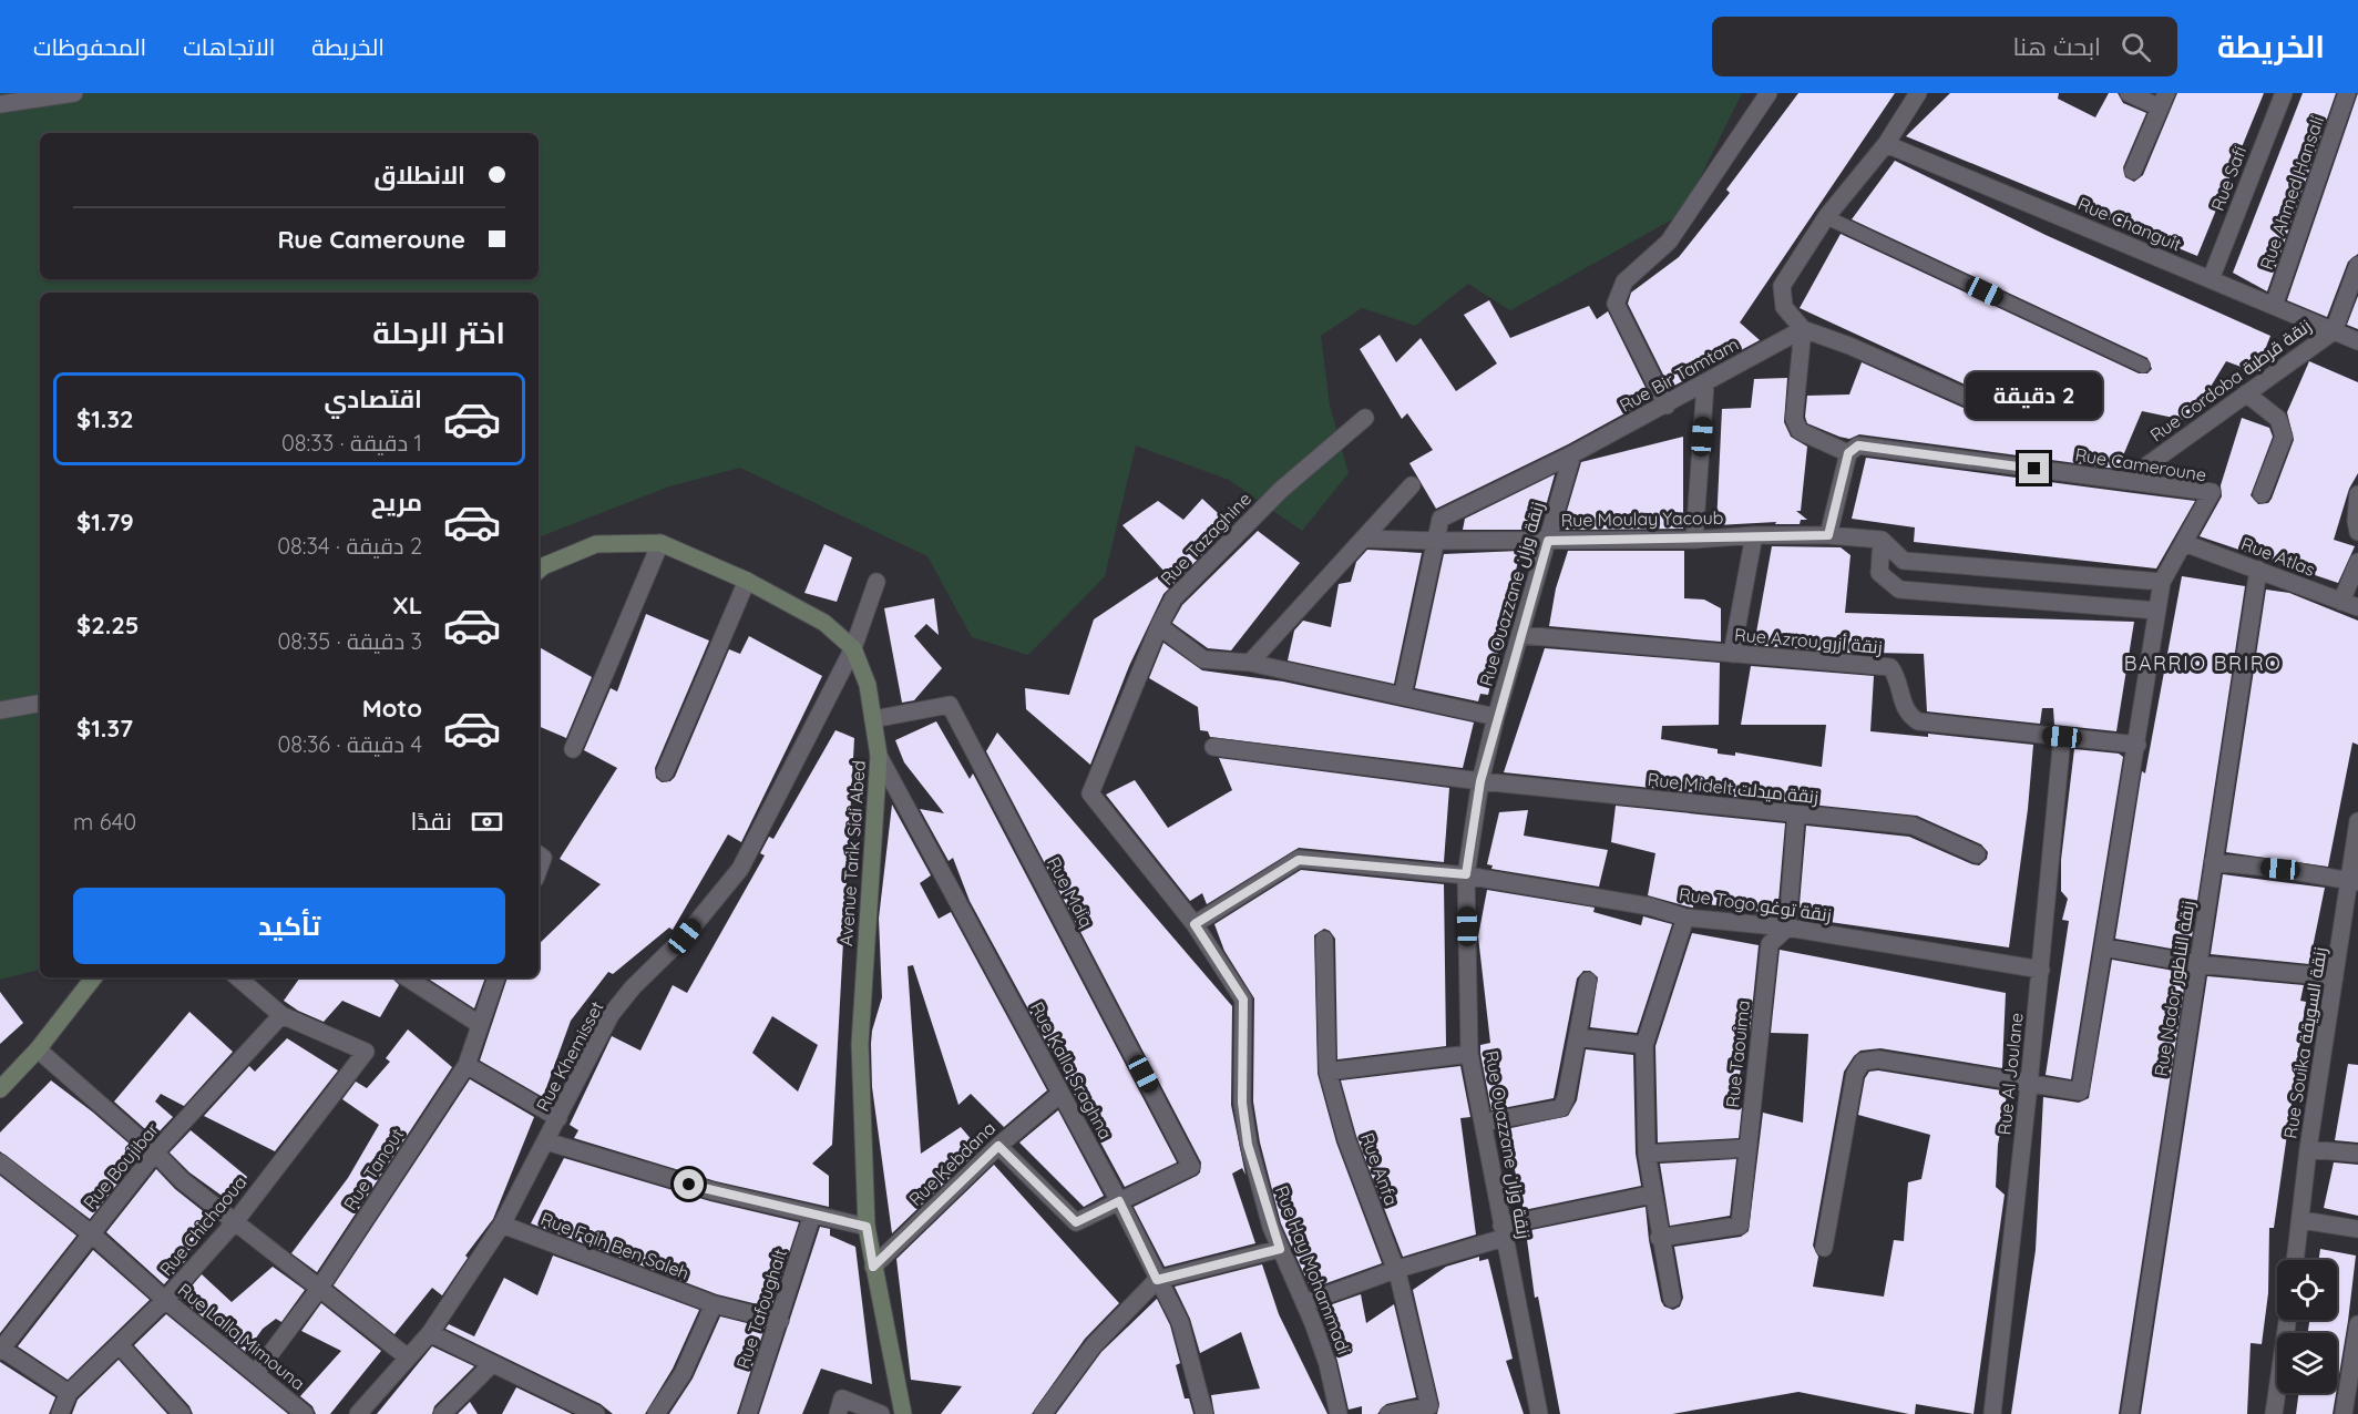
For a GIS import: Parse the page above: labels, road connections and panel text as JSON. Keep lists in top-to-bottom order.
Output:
{
  "streets": {
    "street": [
      "Rue Safi",
      "Rue Ahmed Hansali",
      "Rue Changuit",
      "Rue Bir Tamtam",
      "Rue Cordoba زنقة قرطبة",
      "Rue Cameroune",
      "Rue Moulay Yacoub",
      "Rue Tazaghine",
      "Rue Atlas",
      "Rue Ouazzane زنقة وزان",
      "Rue Azrou زنقة أزرو",
      "Rue Midelt زنقة ميدلت",
      "Avenue Tarik Sidi Abed",
      "Rue Mdiq",
      "Rue Togo زنقة توغو",
      "Rue Nador زنقة الناظور",
      "Rue Souika زنقة السويقة",
      "Rue Taouima",
      "Rue Khemisset",
      "Rue Kalla Sraghna",
      "Rue Al Joulane",
      "Rue Kebdana",
      "Rue Boujibar",
      "Rue Tanout",
      "Rue Anfa",
      "Rue Chichaoua",
      "Rue Fqih Ben Saleh",
      "Rue Hay Mohammadi",
      "Rue Tafoughalt",
      "Rue Lalla Mimouna"
    ]
  },
  "crossings": [
    ["Rue Safi", "Rue Changuit"],
    ["Rue Ahmed Hansali", "Rue Changuit"],
    ["Rue Changuit", "Rue Cordoba زنقة قرطبة"],
    ["Rue Bir Tamtam", "Rue Moulay Yacoub"],
    ["Rue Bir Tamtam", "Rue Ouazzane زنقة وزان"],
    ["Rue Cordoba زنقة قرطبة", "Rue Cameroune"],
    ["Rue Cameroune", "Rue Atlas"],
    ["Rue Cameroune", "Rue Azrou زنقة أزرو"],
    ["Rue Cameroune", "Rue Al Joulane"],
    ["Rue Moulay Yacoub", "Rue Ouazzane زنقة وزان"],
    ["Rue Tazaghine", "Rue Hay Mohammadi"],
    ["Rue Atlas", "Rue Nador زنقة الناظور"],
    ["Rue Ouazzane زنقة وزان", "Rue Azrou زنقة أزرو"],
    ["Rue Ouazzane زنقة وزان", "Rue Midelt زنقة ميدلت"],
    ["Rue Ouazzane زنقة وزان", "Rue Togo زنقة توغو"],
    ["Rue Azrou زنقة أزرو", "Rue Al Joulane"],
    ["Avenue Tarik Sidi Abed", "Rue Mdiq"],
    ["Avenue Tarik Sidi Abed", "Rue Khemisset"],
    ["Avenue Tarik Sidi Abed", "Rue Kalla Sraghna"],
    ["Avenue Tarik Sidi Abed", "Rue Kebdana"],
    ["Rue Mdiq", "Rue Kalla Sraghna"],
    ["Rue Togo زنقة توغو", "Rue Taouima"],
    ["Rue Togo زنقة توغو", "Rue Al Joulane"],
    ["Rue Togo زنقة توغو", "Rue Hay Mohammadi"],
    ["Rue Khemisset", "Rue Fqih Ben Saleh"],
    ["Rue Kalla Sraghna", "Rue Kebdana"],
    ["Rue Boujibar", "Rue Chichaoua"],
    ["Rue Boujibar", "Rue Lalla Mimouna"],
    ["Rue Tanout", "Rue Lalla Mimouna"],
    ["Rue Chichaoua", "Rue Lalla Mimouna"],
    ["Rue Fqih Ben Saleh", "Rue Tafoughalt"]
  ],
  "districts": ["BARRIO BRIRO"],
  "page": {
    "header": "الخريطة",
    "search": "ابحث هنا",
    "nav": ["الخريطة", "الاتجاهات", "المحفوظات"],
    "banner": ["الانطلاق", "Rue Cameroune"],
    "heading": "اختر الرحلة",
    "bubble": "2 دقيقة",
    "list": [
      {
        "name": "اقتصادي",
        "note": "1 دقيقة · 08:33",
        "value": "$1.32"
      },
      {
        "name": "مريح",
        "note": "2 دقيقة · 08:34",
        "value": "$1.79"
      },
      {
        "name": "XL",
        "note": "3 دقيقة · 08:35",
        "value": "$2.25"
      },
      {
        "name": "Moto",
        "note": "4 دقيقة · 08:36",
        "value": "$1.37"
      }
    ],
    "pay": ["نقدًا", "640 m"],
    "buttons": "تأكيد"
  }
}
